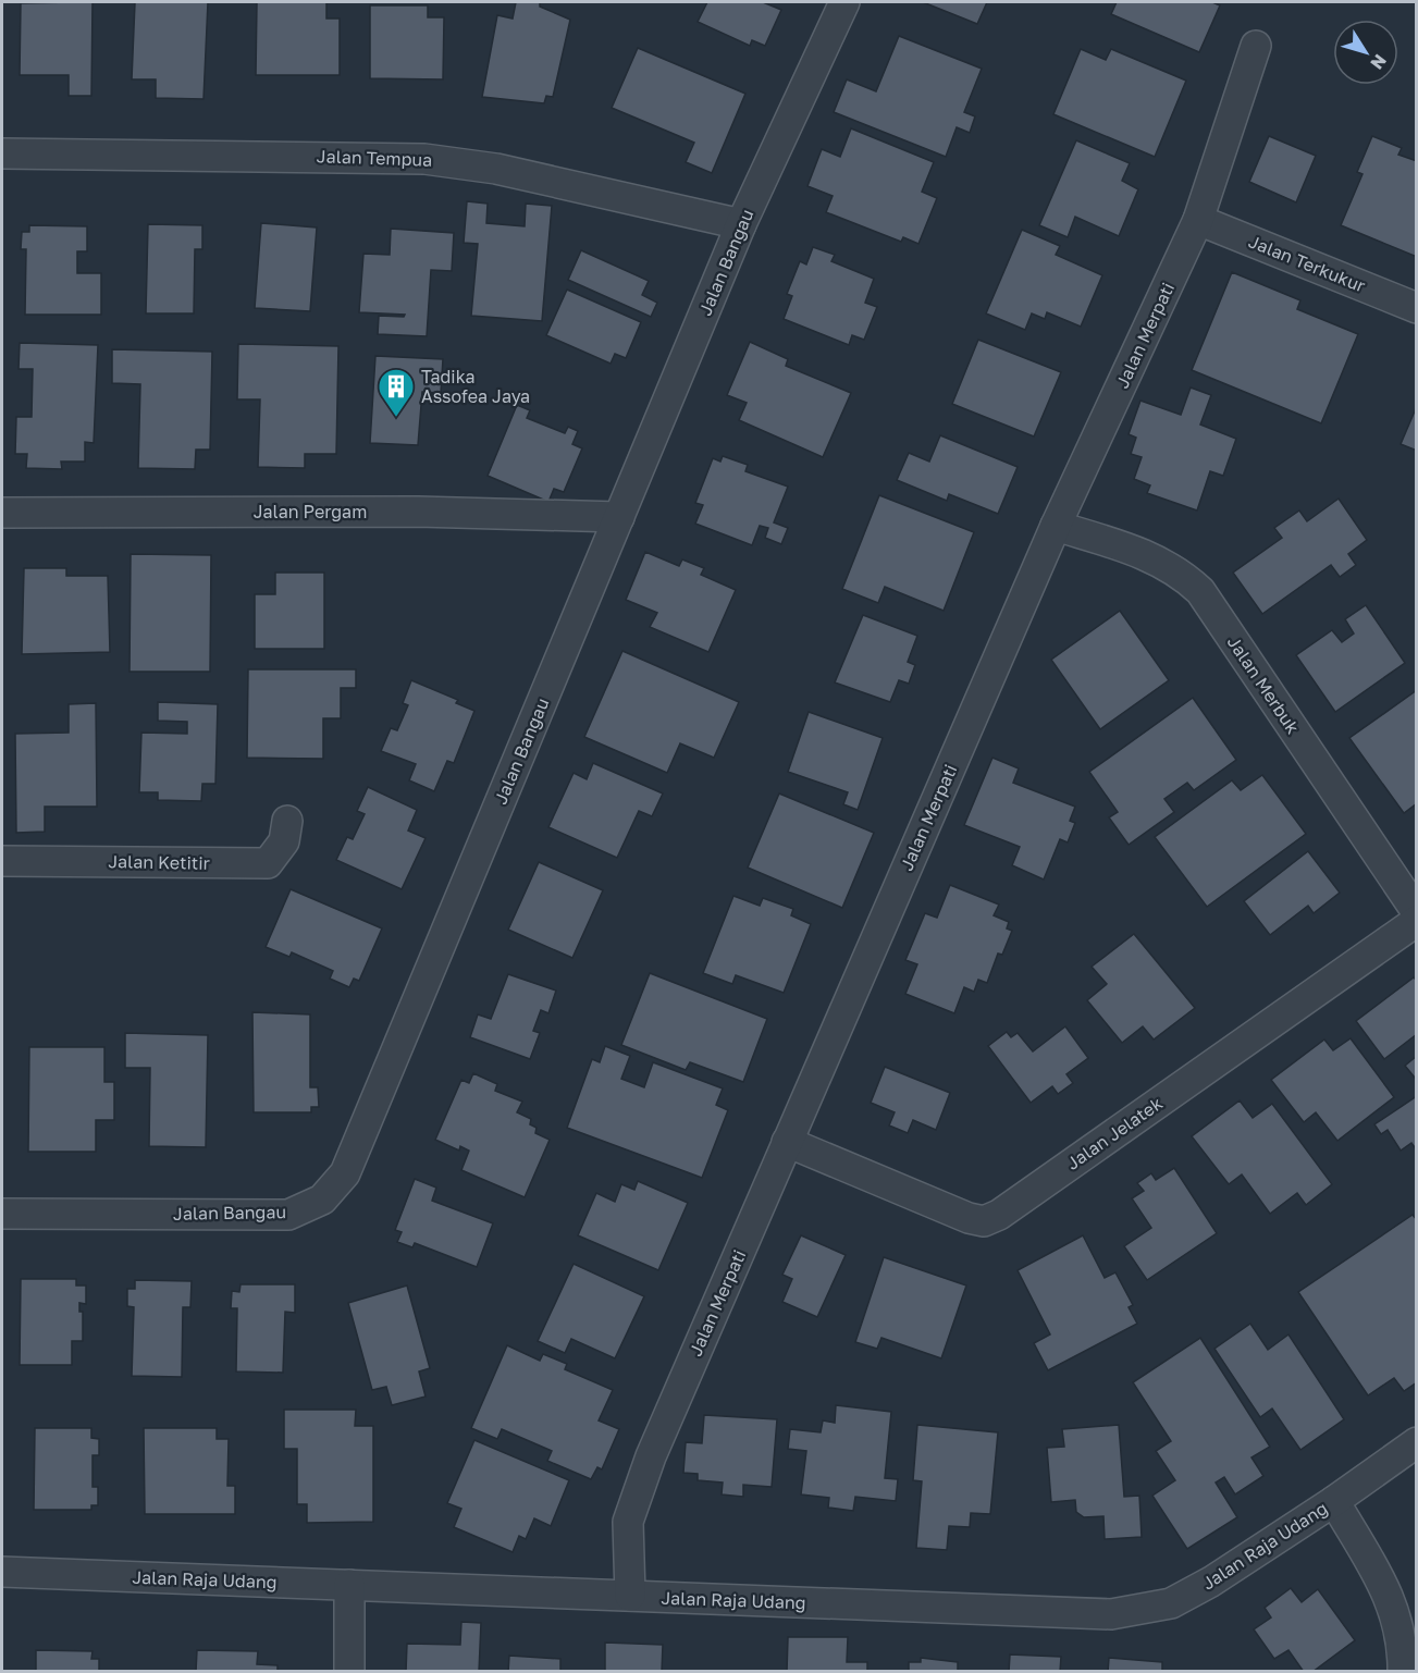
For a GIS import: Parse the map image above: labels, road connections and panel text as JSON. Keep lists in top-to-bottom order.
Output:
{
  "streets": {
    "street": [
      "Jalan Tempua",
      "Jalan Bangau",
      "Jalan Terkukur",
      "Jalan Merpati",
      "Jalan Pergam",
      "Jalan Merbuk",
      "Jalan Ketitir",
      "Jalan Jelatek",
      "Jalan Raja Udang"
    ]
  },
  "crossings": [
    ["Jalan Tempua", "Jalan Bangau"],
    ["Jalan Bangau", "Jalan Pergam"],
    ["Jalan Terkukur", "Jalan Merpati"],
    ["Jalan Merpati", "Jalan Merbuk"],
    ["Jalan Merpati", "Jalan Jelatek"],
    ["Jalan Merpati", "Jalan Raja Udang"]
  ],
  "places": {
    "building": ["Tadika Assofea Jaya"]
  },
  "north": "bottom right"
}
